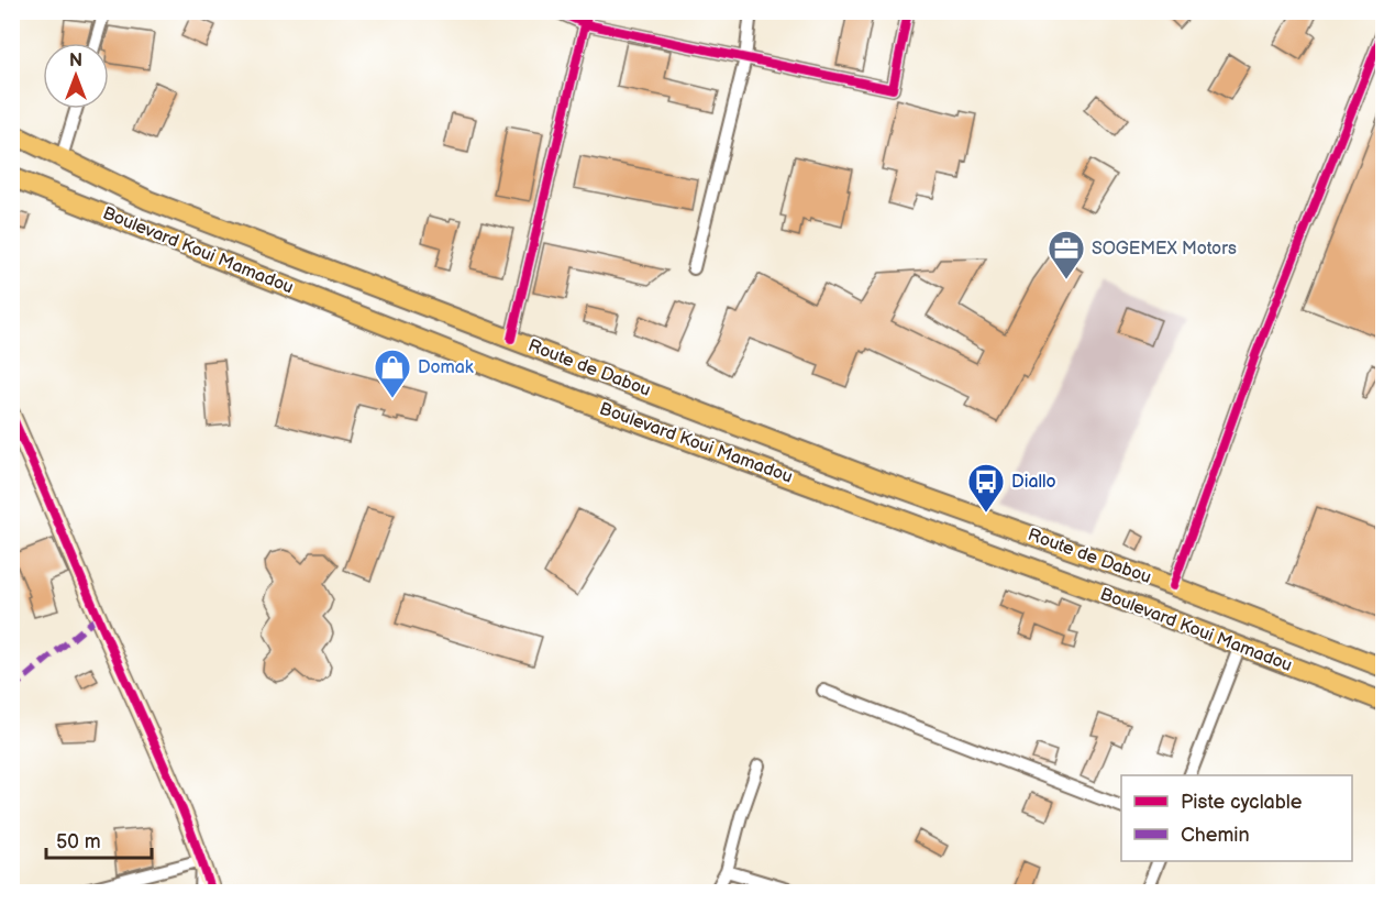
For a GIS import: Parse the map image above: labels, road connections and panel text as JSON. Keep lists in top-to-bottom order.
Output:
{
  "streets": {
    "main road": ["Boulevard Koui Mamadou", "Route de Dabou"]
  },
  "crossings": [
    ["Boulevard Koui Mamadou", "Route de Dabou"]
  ],
  "places": {
    "office": ["SOGEMEX Motors"],
    "shop": ["Domak"],
    "bus stop": ["Diallo"]
  },
  "legend": ["Piste cyclable", "Chemin"],
  "scale_bar": "50 m",
  "north": "top"
}
